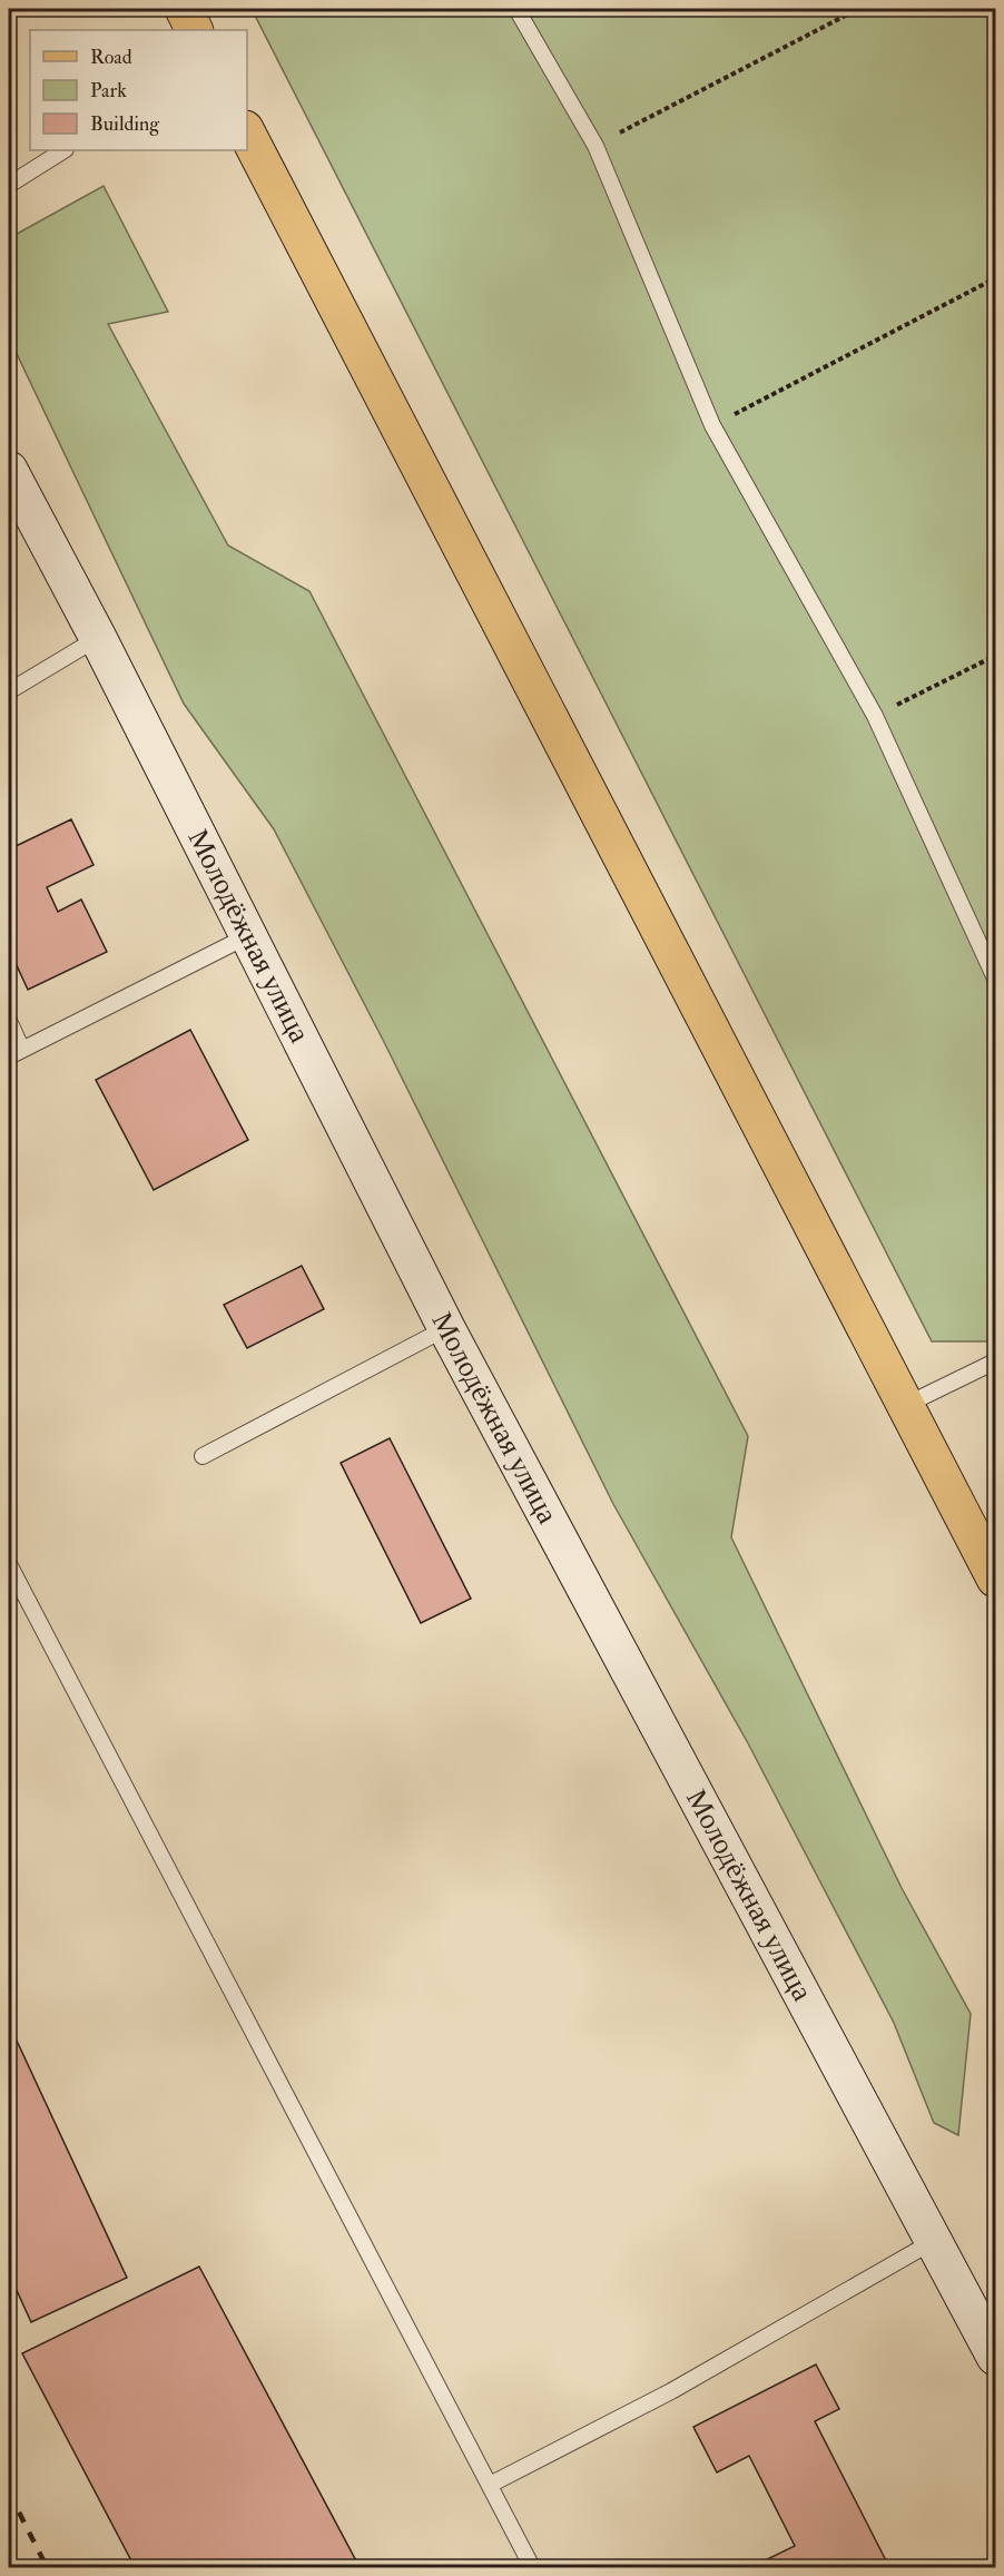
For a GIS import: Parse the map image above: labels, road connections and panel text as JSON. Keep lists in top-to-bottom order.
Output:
{
  "streets": {
    "street": ["Молодёжная улица"]
  },
  "legend": ["Road", "Park", "Building"]
}
